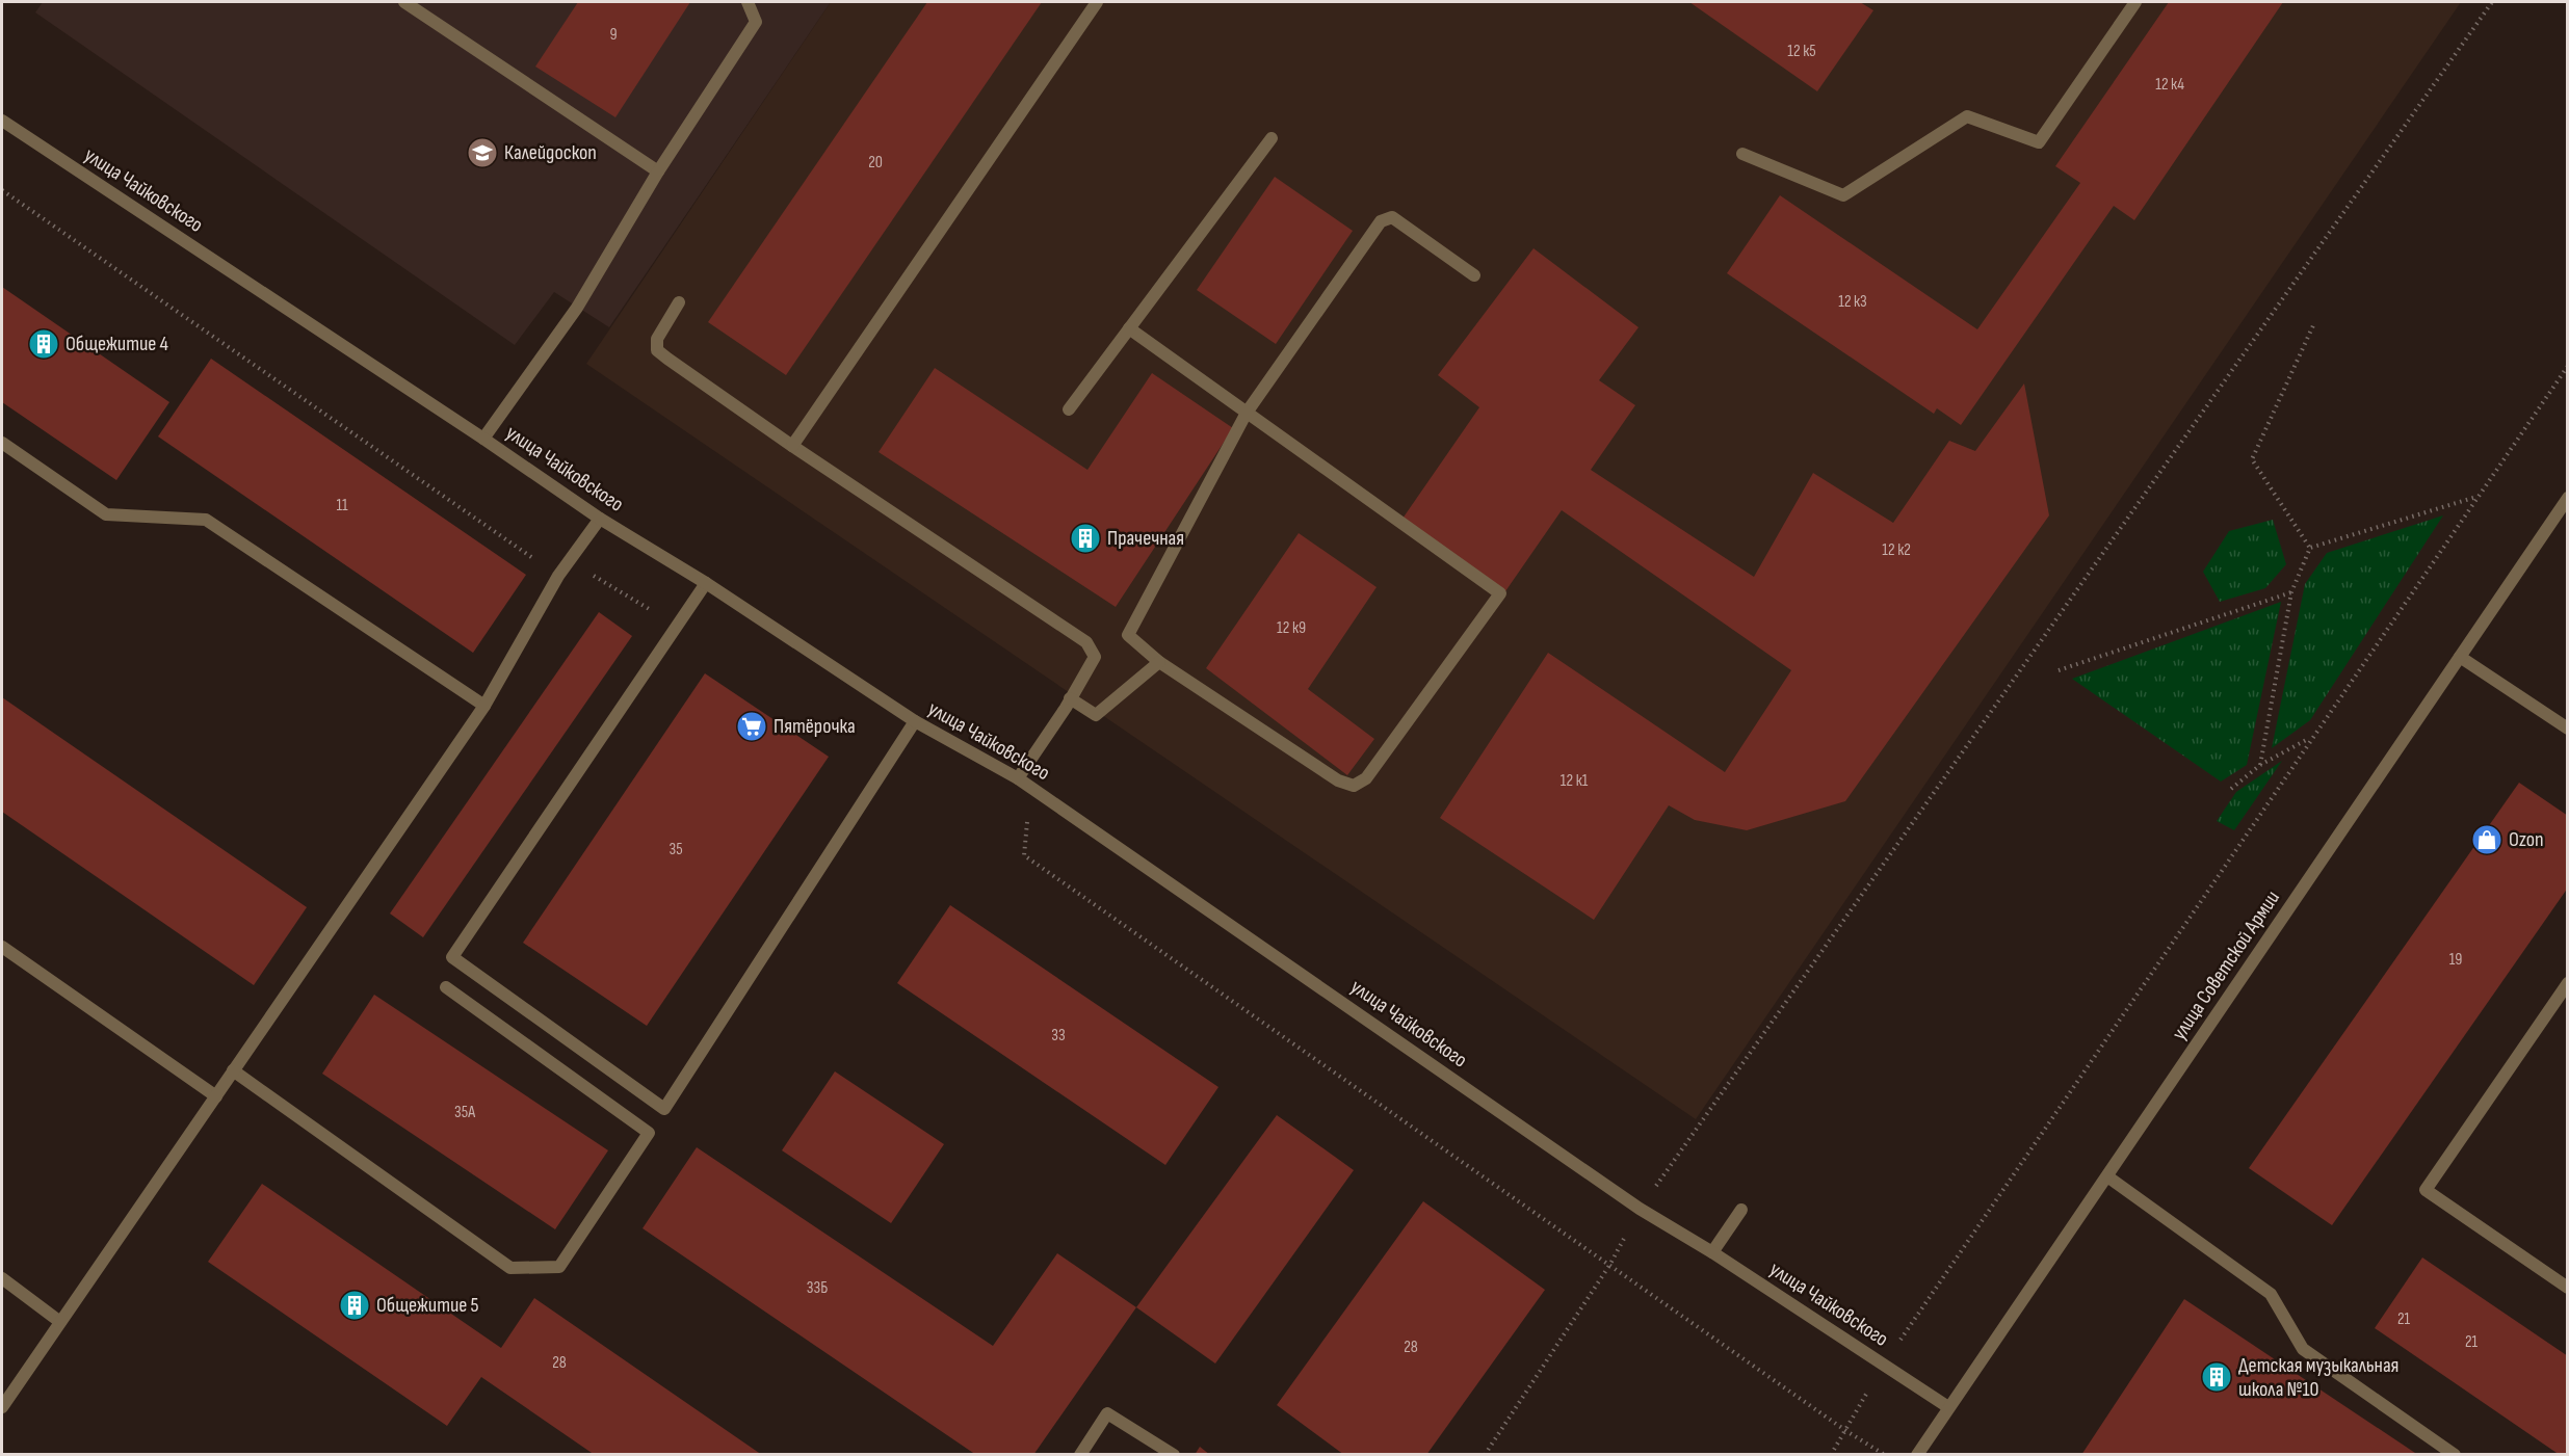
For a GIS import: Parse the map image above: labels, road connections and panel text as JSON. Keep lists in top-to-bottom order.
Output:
{
  "streets": {
    "street": ["улица Чайковского", "улица Советской Армии"]
  },
  "crossings": [
    ["улица Чайковского", "улица Советской Армии"]
  ],
  "places": {
    "school or university": ["Калейдоскоп"],
    "building": [
      "Общежитие 4",
      "Прачечная",
      "Общежитие 5",
      "Детская музыкальная школа №10"
    ],
    "supermarket": ["Пятёрочка"],
    "shop": ["Ozon"]
  },
  "house_numbers": [
    "9",
    "12 к5",
    "12 к4",
    "20",
    "12 к3",
    "11",
    "12 к2",
    "12 к9",
    "12 к1",
    "35",
    "19",
    "33",
    "35А",
    "33Б",
    "21",
    "21",
    "28",
    "28"
  ]
}
